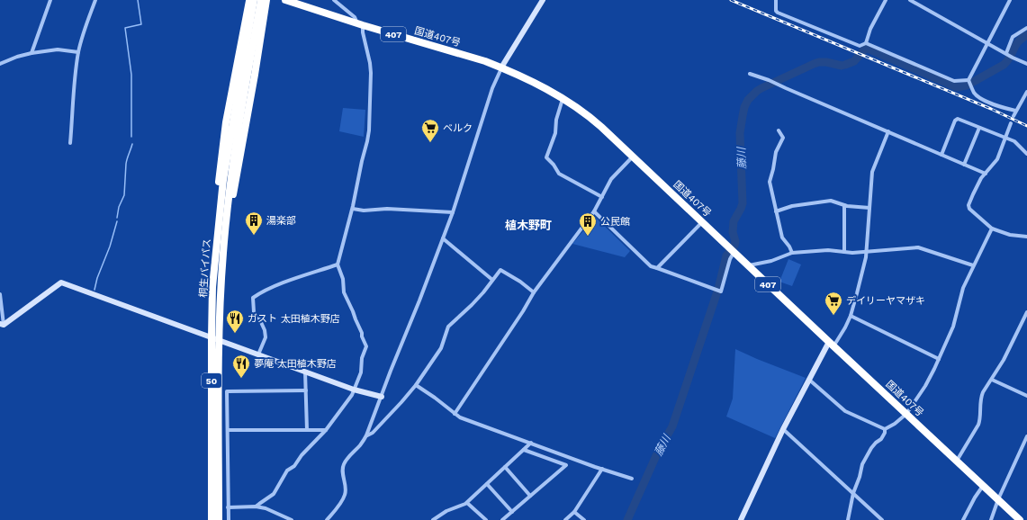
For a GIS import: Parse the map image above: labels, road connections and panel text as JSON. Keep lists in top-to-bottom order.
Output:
{
  "streets": {
    "highway": [
      "407",
      "国道407号",
      "桐生バイパス",
      "50"
    ]
  },
  "crossings": [
    ["桐生バイパス", "50"]
  ],
  "districts": ["植木野町"],
  "water": ["藤川"],
  "places": {
    "supermarket": ["ベルク", "デイリーヤマザキ"],
    "building": ["湯楽部", "公民館"],
    "restaurant": ["ガスト 太田植木野店", "夢庵 太田植木野店"]
  }
}
